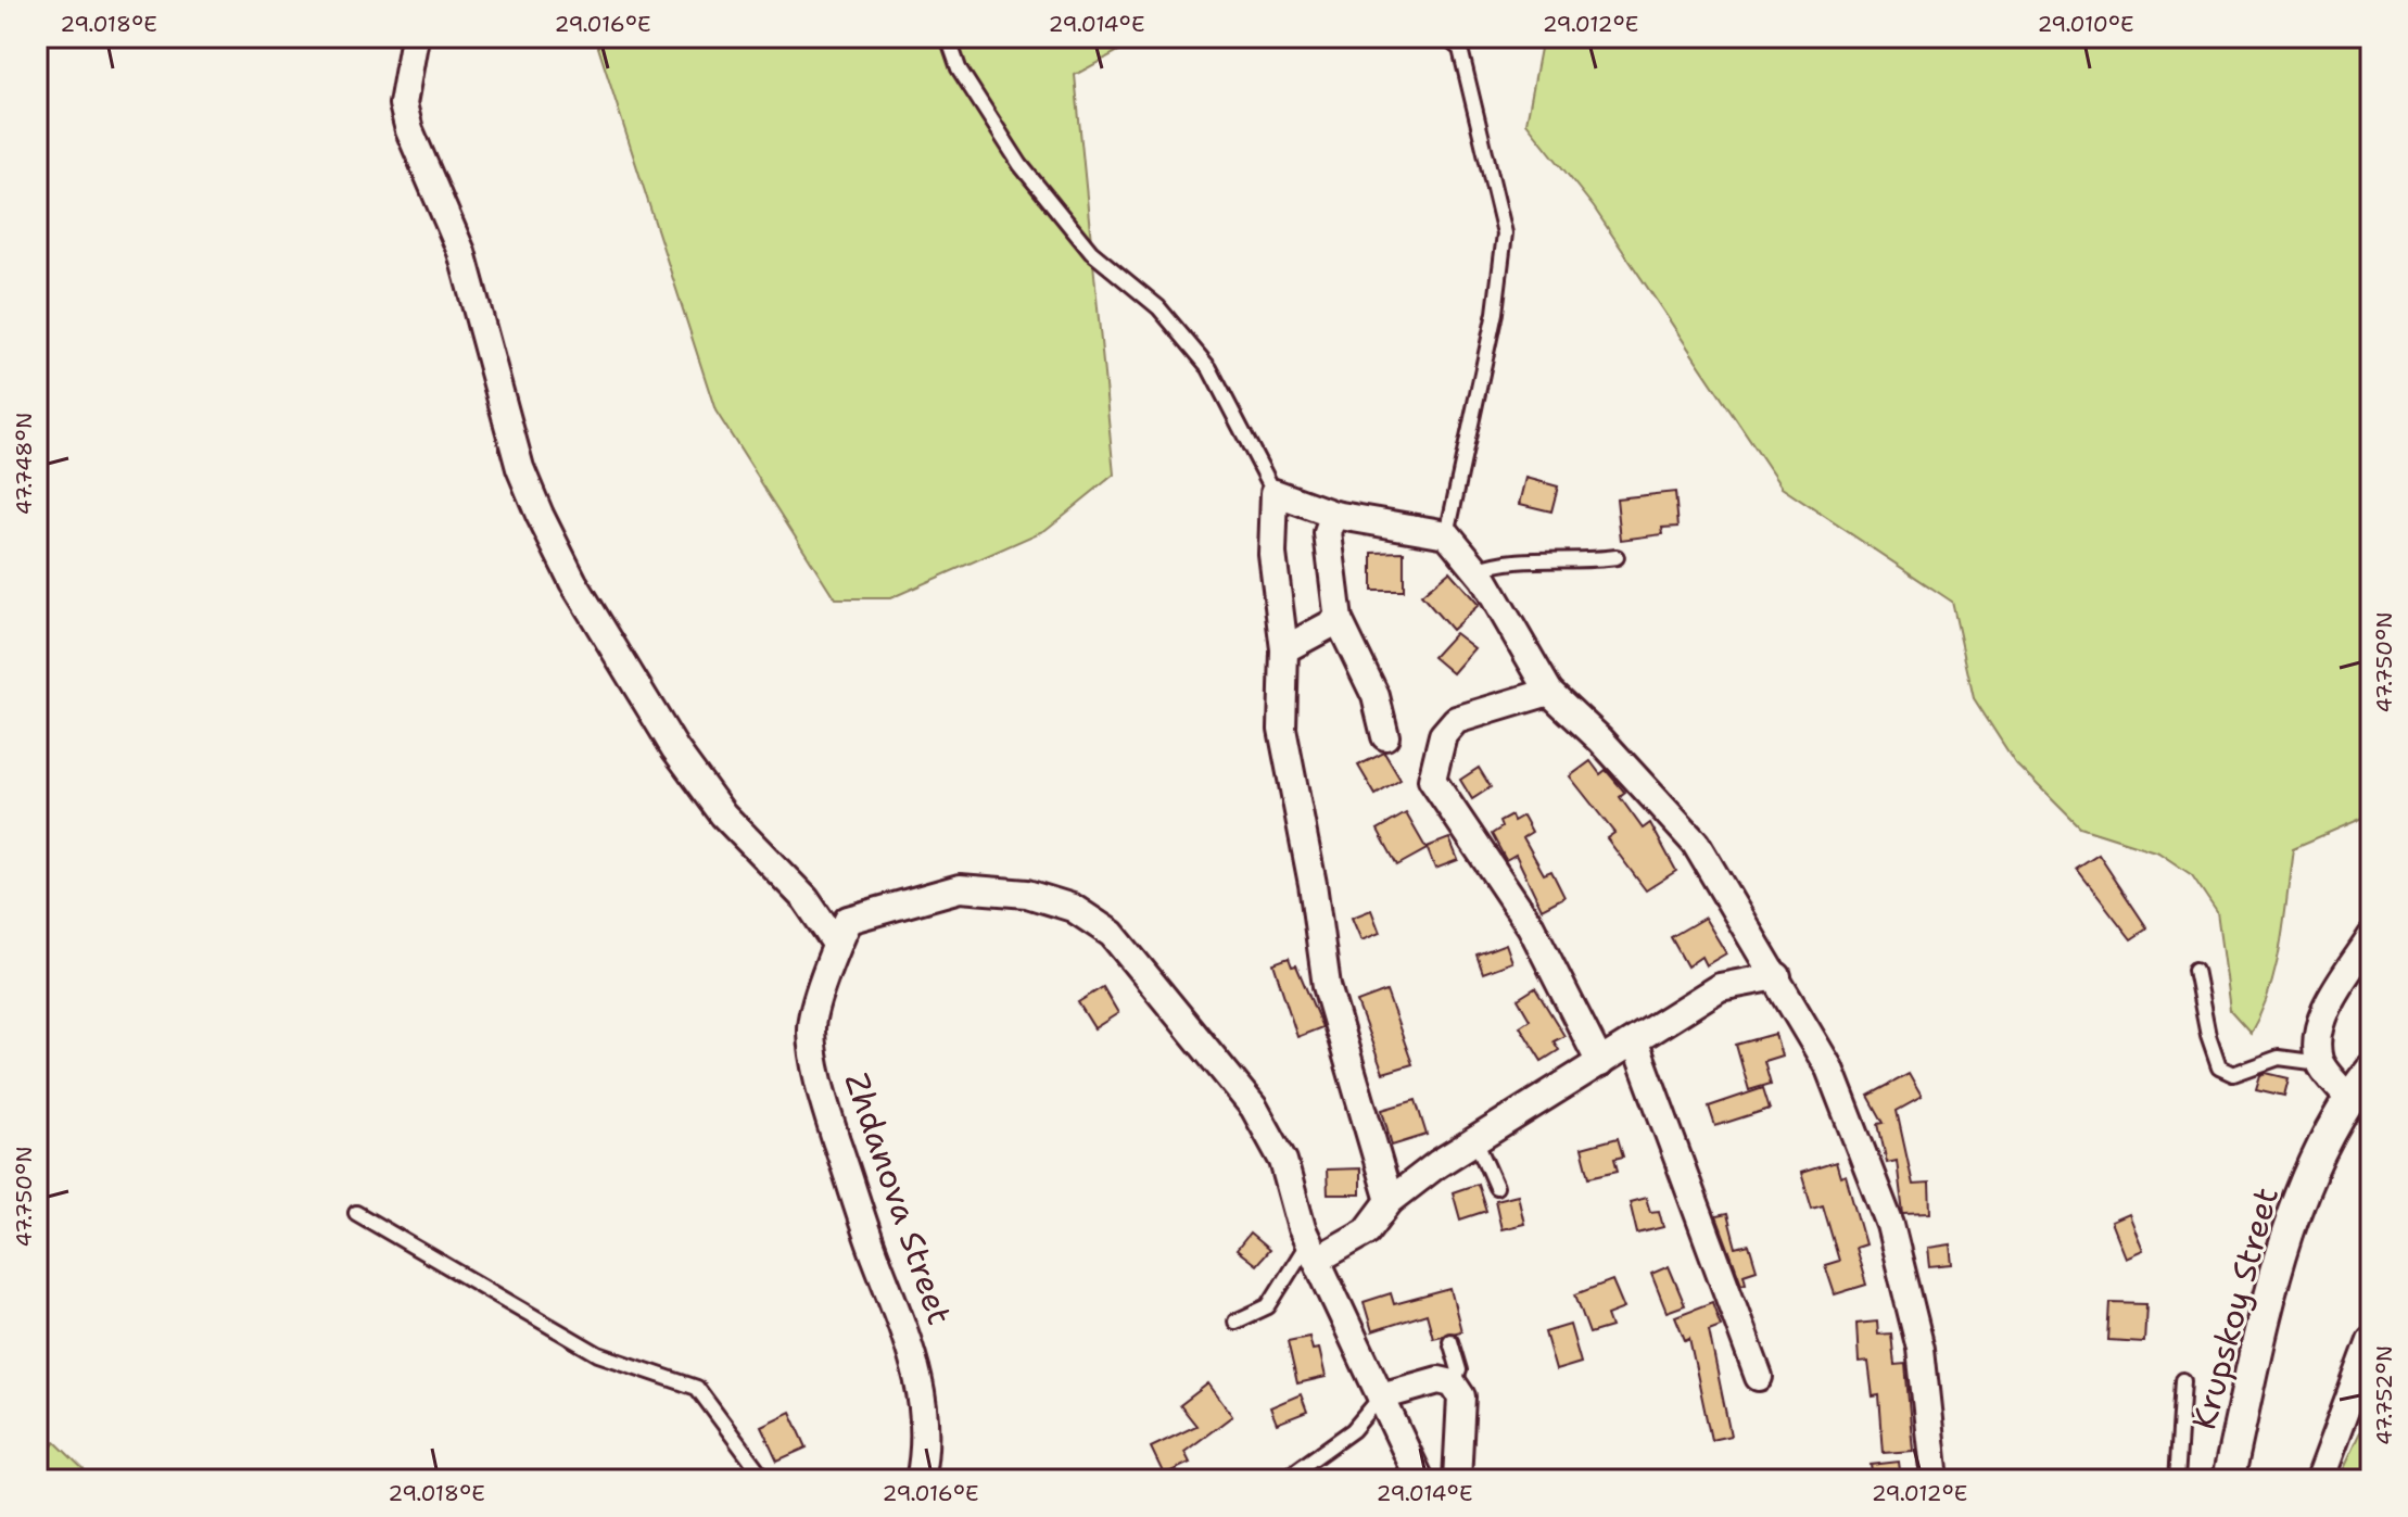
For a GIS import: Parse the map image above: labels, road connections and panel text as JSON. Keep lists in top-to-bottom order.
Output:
{
  "streets": {
    "street": ["Zhdanova Street", "Krupskoy Street"]
  },
  "coordinates": [
    "29.018°E",
    "29.016°E",
    "29.014°E",
    "29.012°E",
    "29.010°E",
    "47.748°N",
    "47.750°N",
    "47.752°N"
  ]
}
